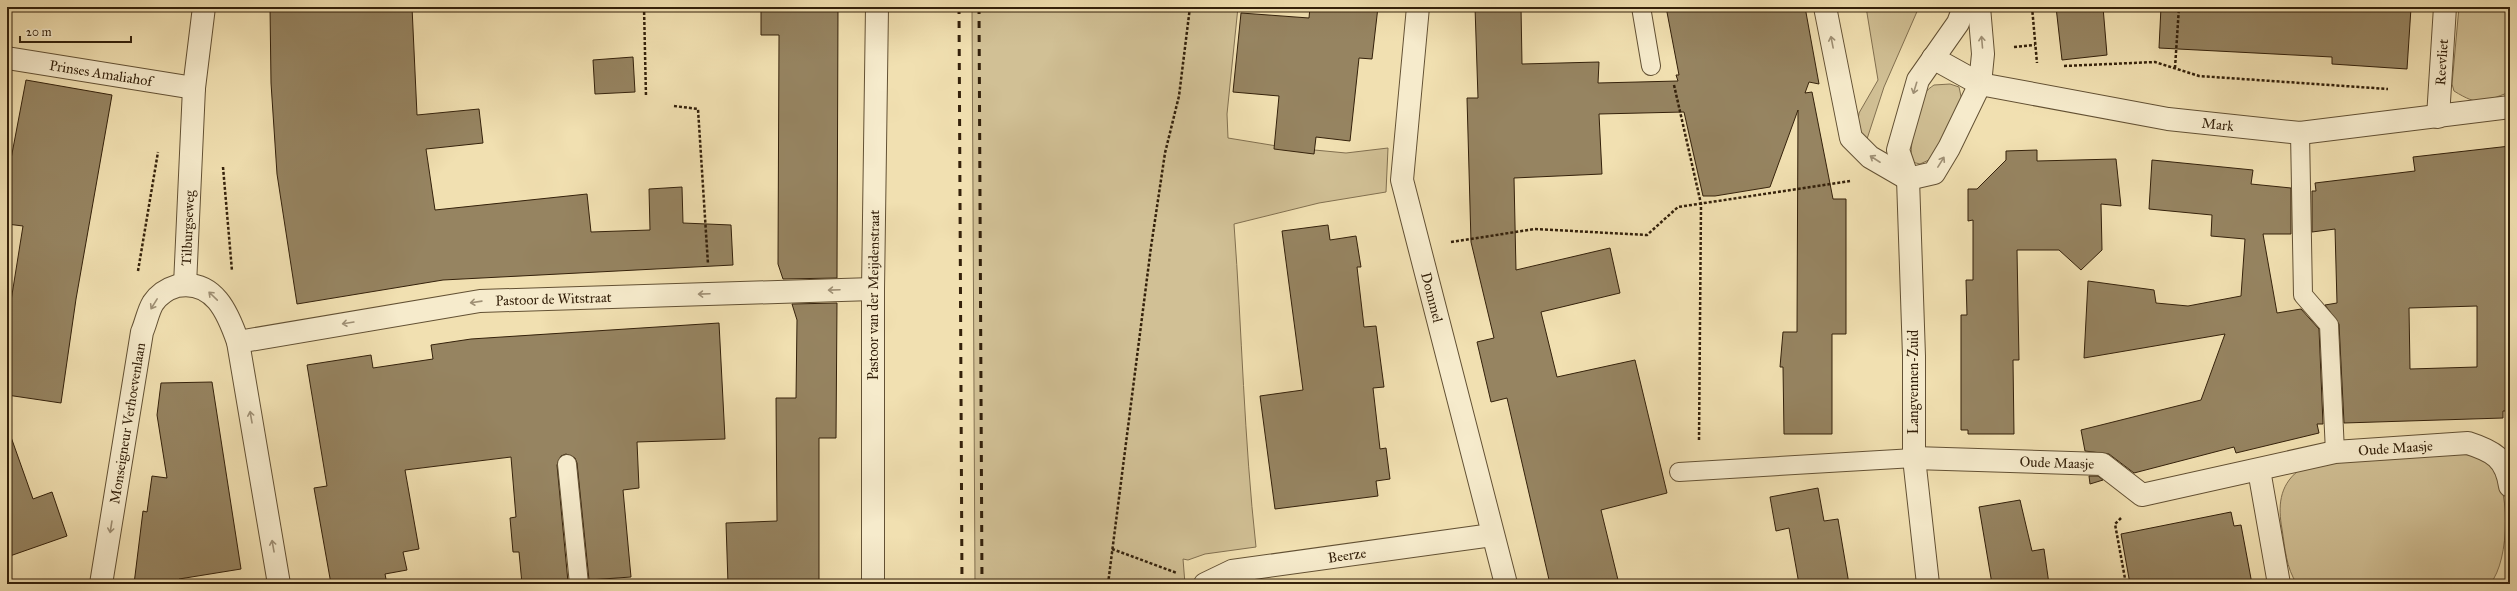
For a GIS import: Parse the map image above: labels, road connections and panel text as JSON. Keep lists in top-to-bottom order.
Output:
{
  "streets": {
    "street": [
      "Reevliet",
      "Prinses Amaliahof",
      "Mark",
      "Tilburgseweg",
      "Pastoor van der Meijdenstraat",
      "Dommel",
      "Pastoor de Witstraat",
      "Langvennen-Zuid",
      "Monseigneur Verhoevenlaan",
      "Oude Maasje",
      "Beerze"
    ]
  },
  "crossings": [
    ["Reevliet", "Mark"],
    ["Prinses Amaliahof", "Tilburgseweg"],
    ["Mark", "Langvennen-Zuid"],
    ["Tilburgseweg", "Pastoor de Witstraat"],
    ["Tilburgseweg", "Monseigneur Verhoevenlaan"],
    ["Pastoor van der Meijdenstraat", "Pastoor de Witstraat"],
    ["Dommel", "Beerze"],
    ["Langvennen-Zuid", "Oude Maasje"]
  ],
  "one_way": ["Tilburgseweg", "Pastoor de Witstraat", "Monseigneur Verhoevenlaan"],
  "scale_bar": "20 m"
}
